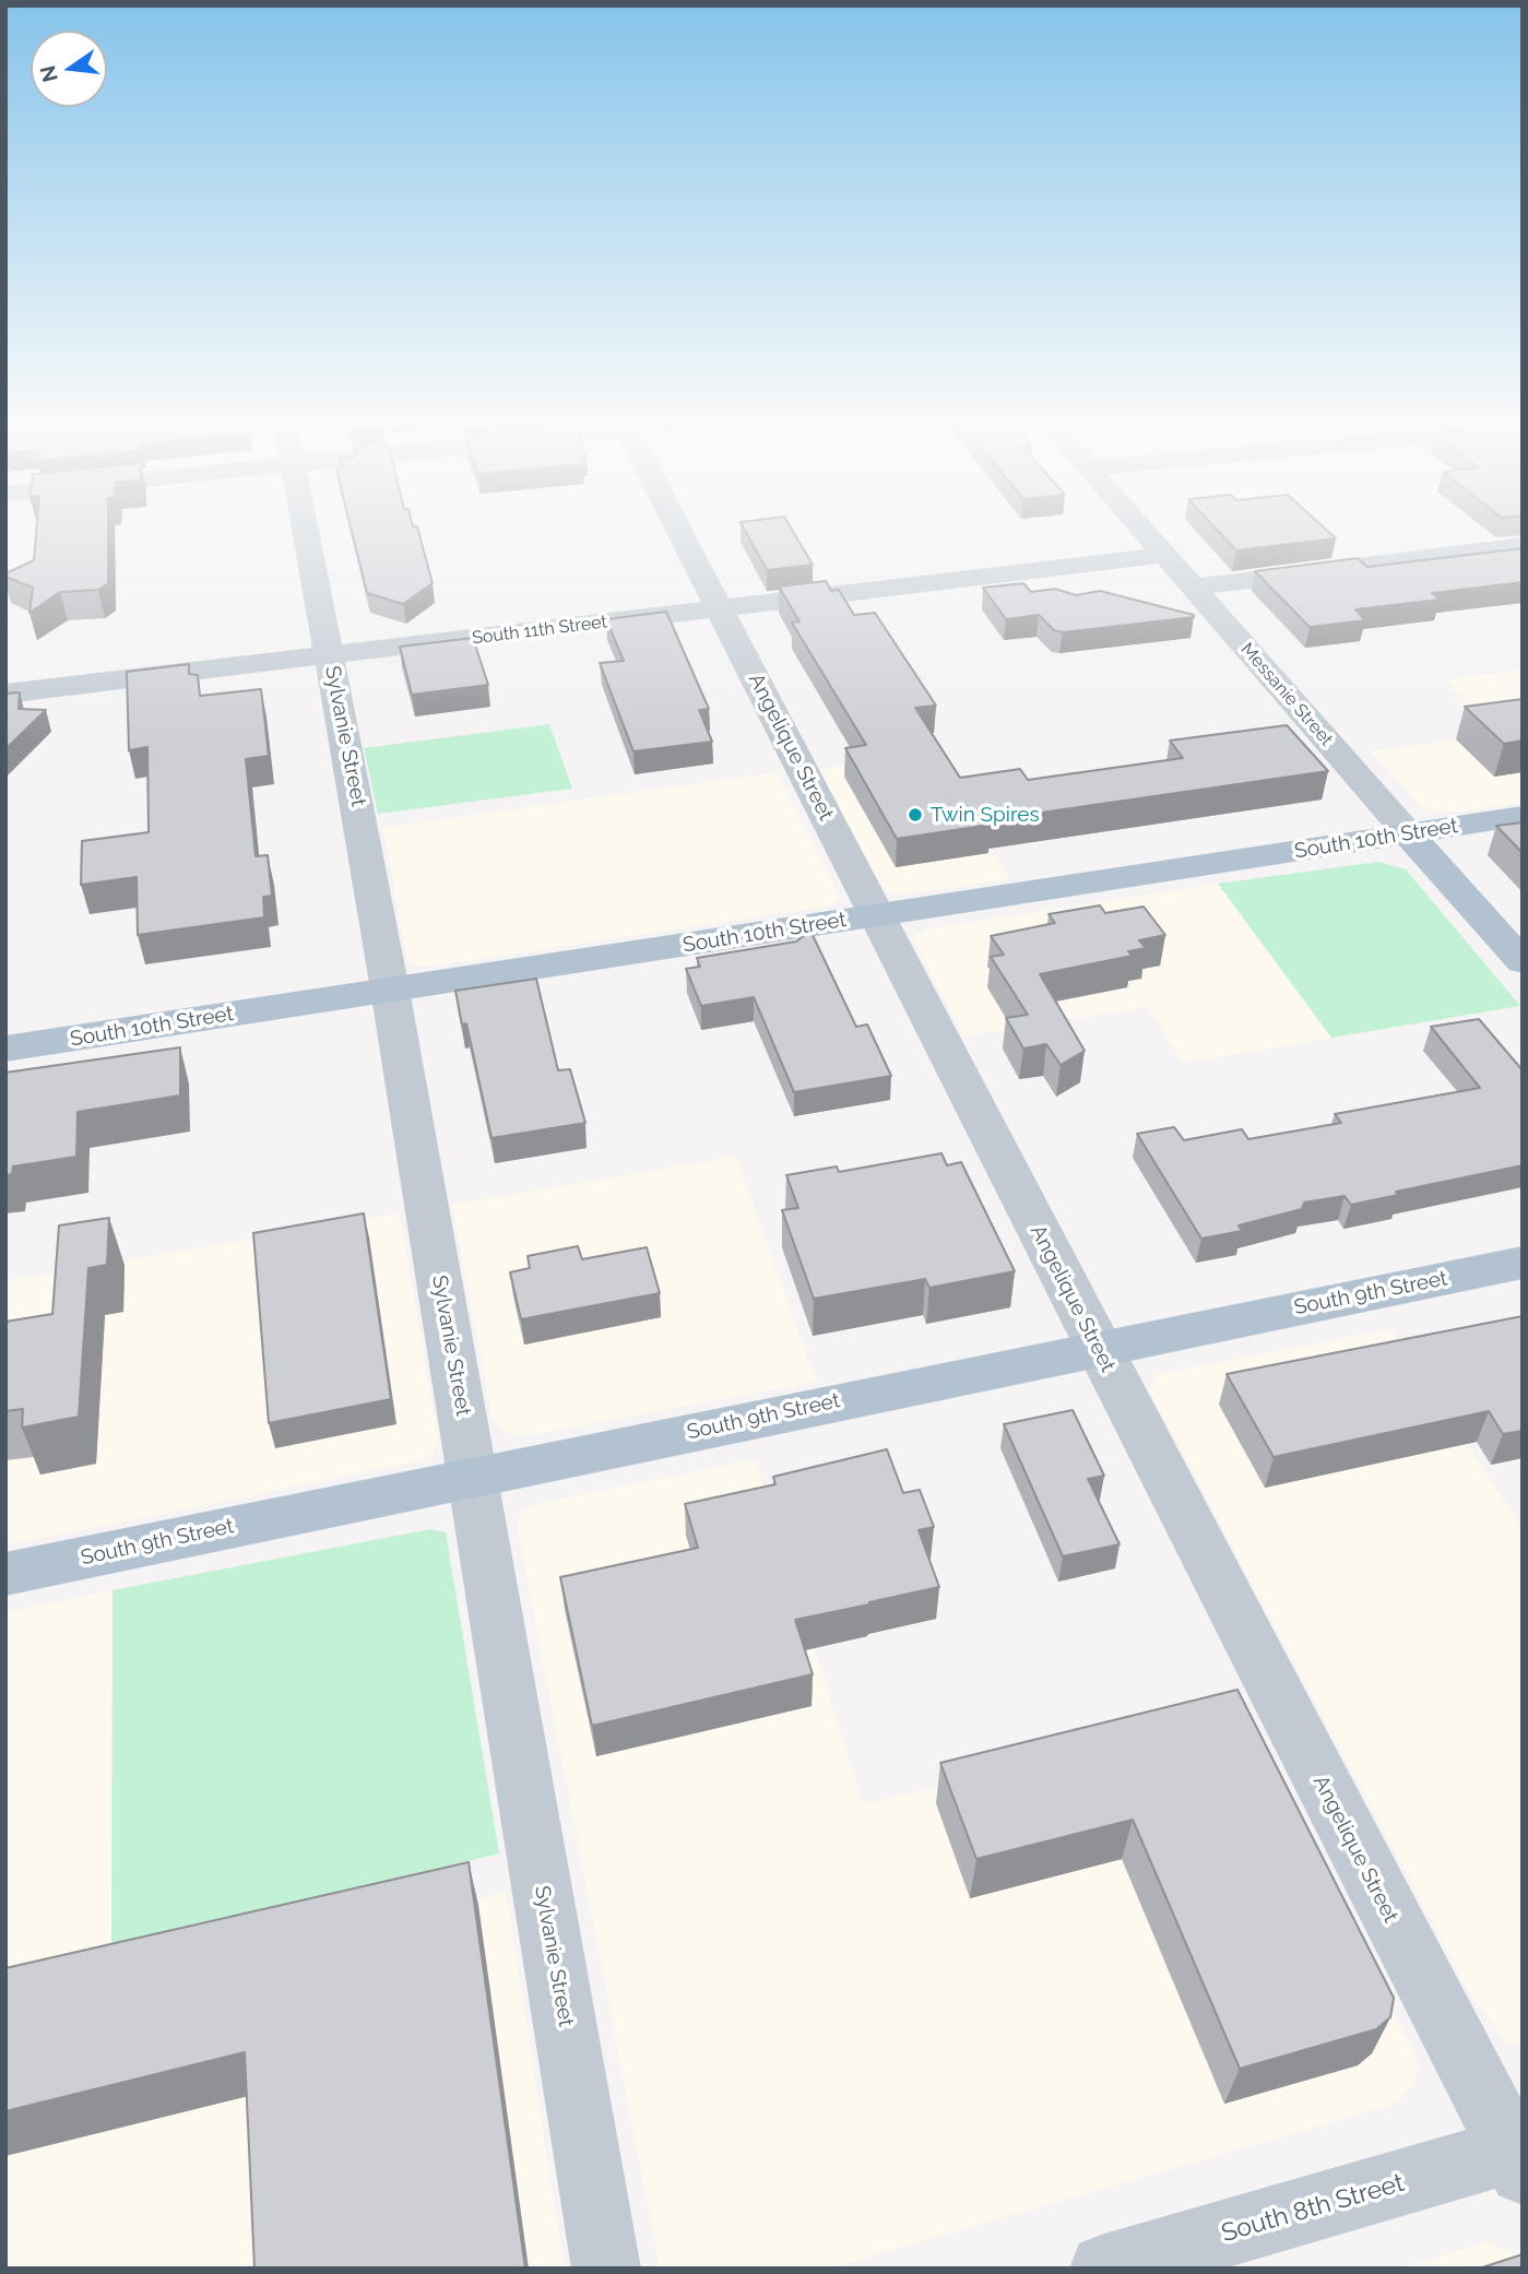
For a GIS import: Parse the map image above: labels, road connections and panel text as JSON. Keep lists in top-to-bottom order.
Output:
{
  "streets": {
    "main road": ["Messanie Street", "South 10th Street", "South 9th Street"],
    "street": [
      "South 11th Street",
      "Sylvanie Street",
      "Angelique Street",
      "South 8th Street"
    ]
  },
  "crossings": [
    ["South 11th Street", "Messanie Street"],
    ["South 11th Street", "Sylvanie Street"],
    ["South 11th Street", "Angelique Street"],
    ["Messanie Street", "South 10th Street"],
    ["Sylvanie Street", "South 10th Street"],
    ["Sylvanie Street", "South 9th Street"],
    ["Angelique Street", "South 10th Street"],
    ["Angelique Street", "South 9th Street"],
    ["Angelique Street", "South 8th Street"]
  ],
  "places": ["Twin Spires"],
  "north": "left"
}
